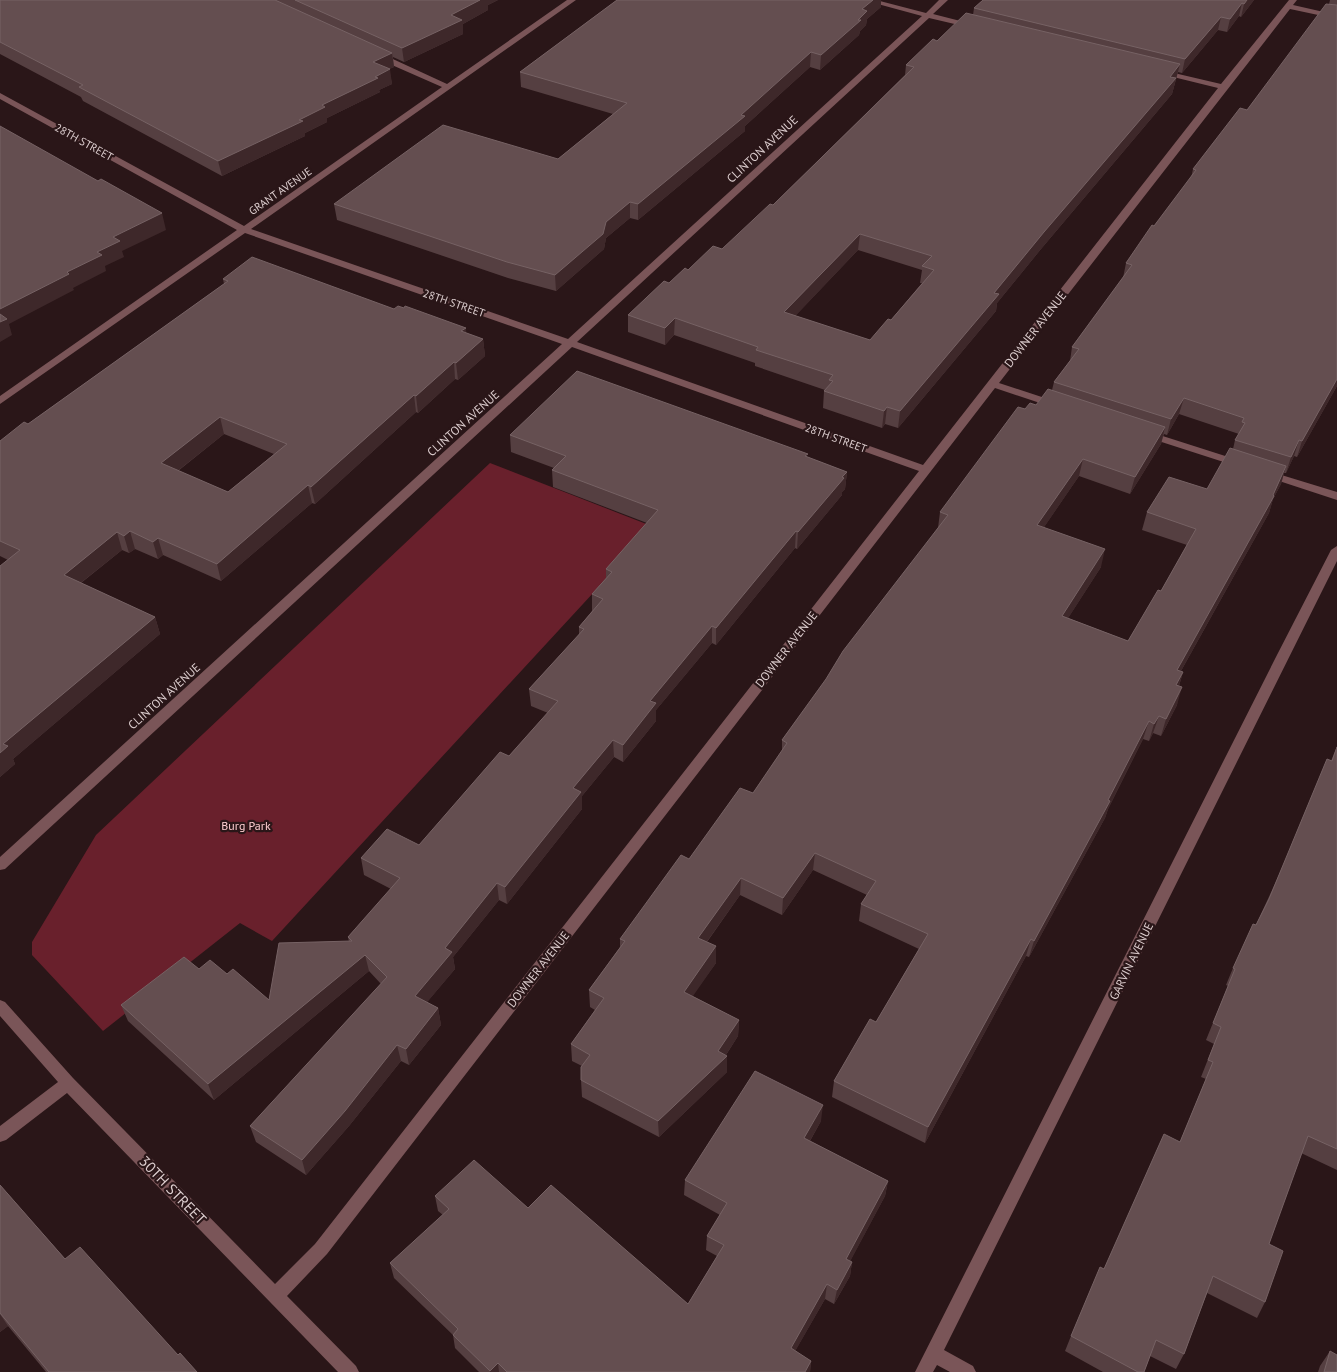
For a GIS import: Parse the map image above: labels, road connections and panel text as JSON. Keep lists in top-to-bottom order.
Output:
{
  "streets": {
    "street": [
      "28TH STREET",
      "CLINTON AVENUE",
      "GRANT AVENUE",
      "DOWNER AVENUE",
      "GARVIN AVENUE",
      "30TH STREET"
    ]
  },
  "crossings": [
    ["28TH STREET", "CLINTON AVENUE"],
    ["28TH STREET", "GRANT AVENUE"],
    ["28TH STREET", "DOWNER AVENUE"],
    ["DOWNER AVENUE", "30TH STREET"]
  ],
  "parks": ["Burg Park"]
}
